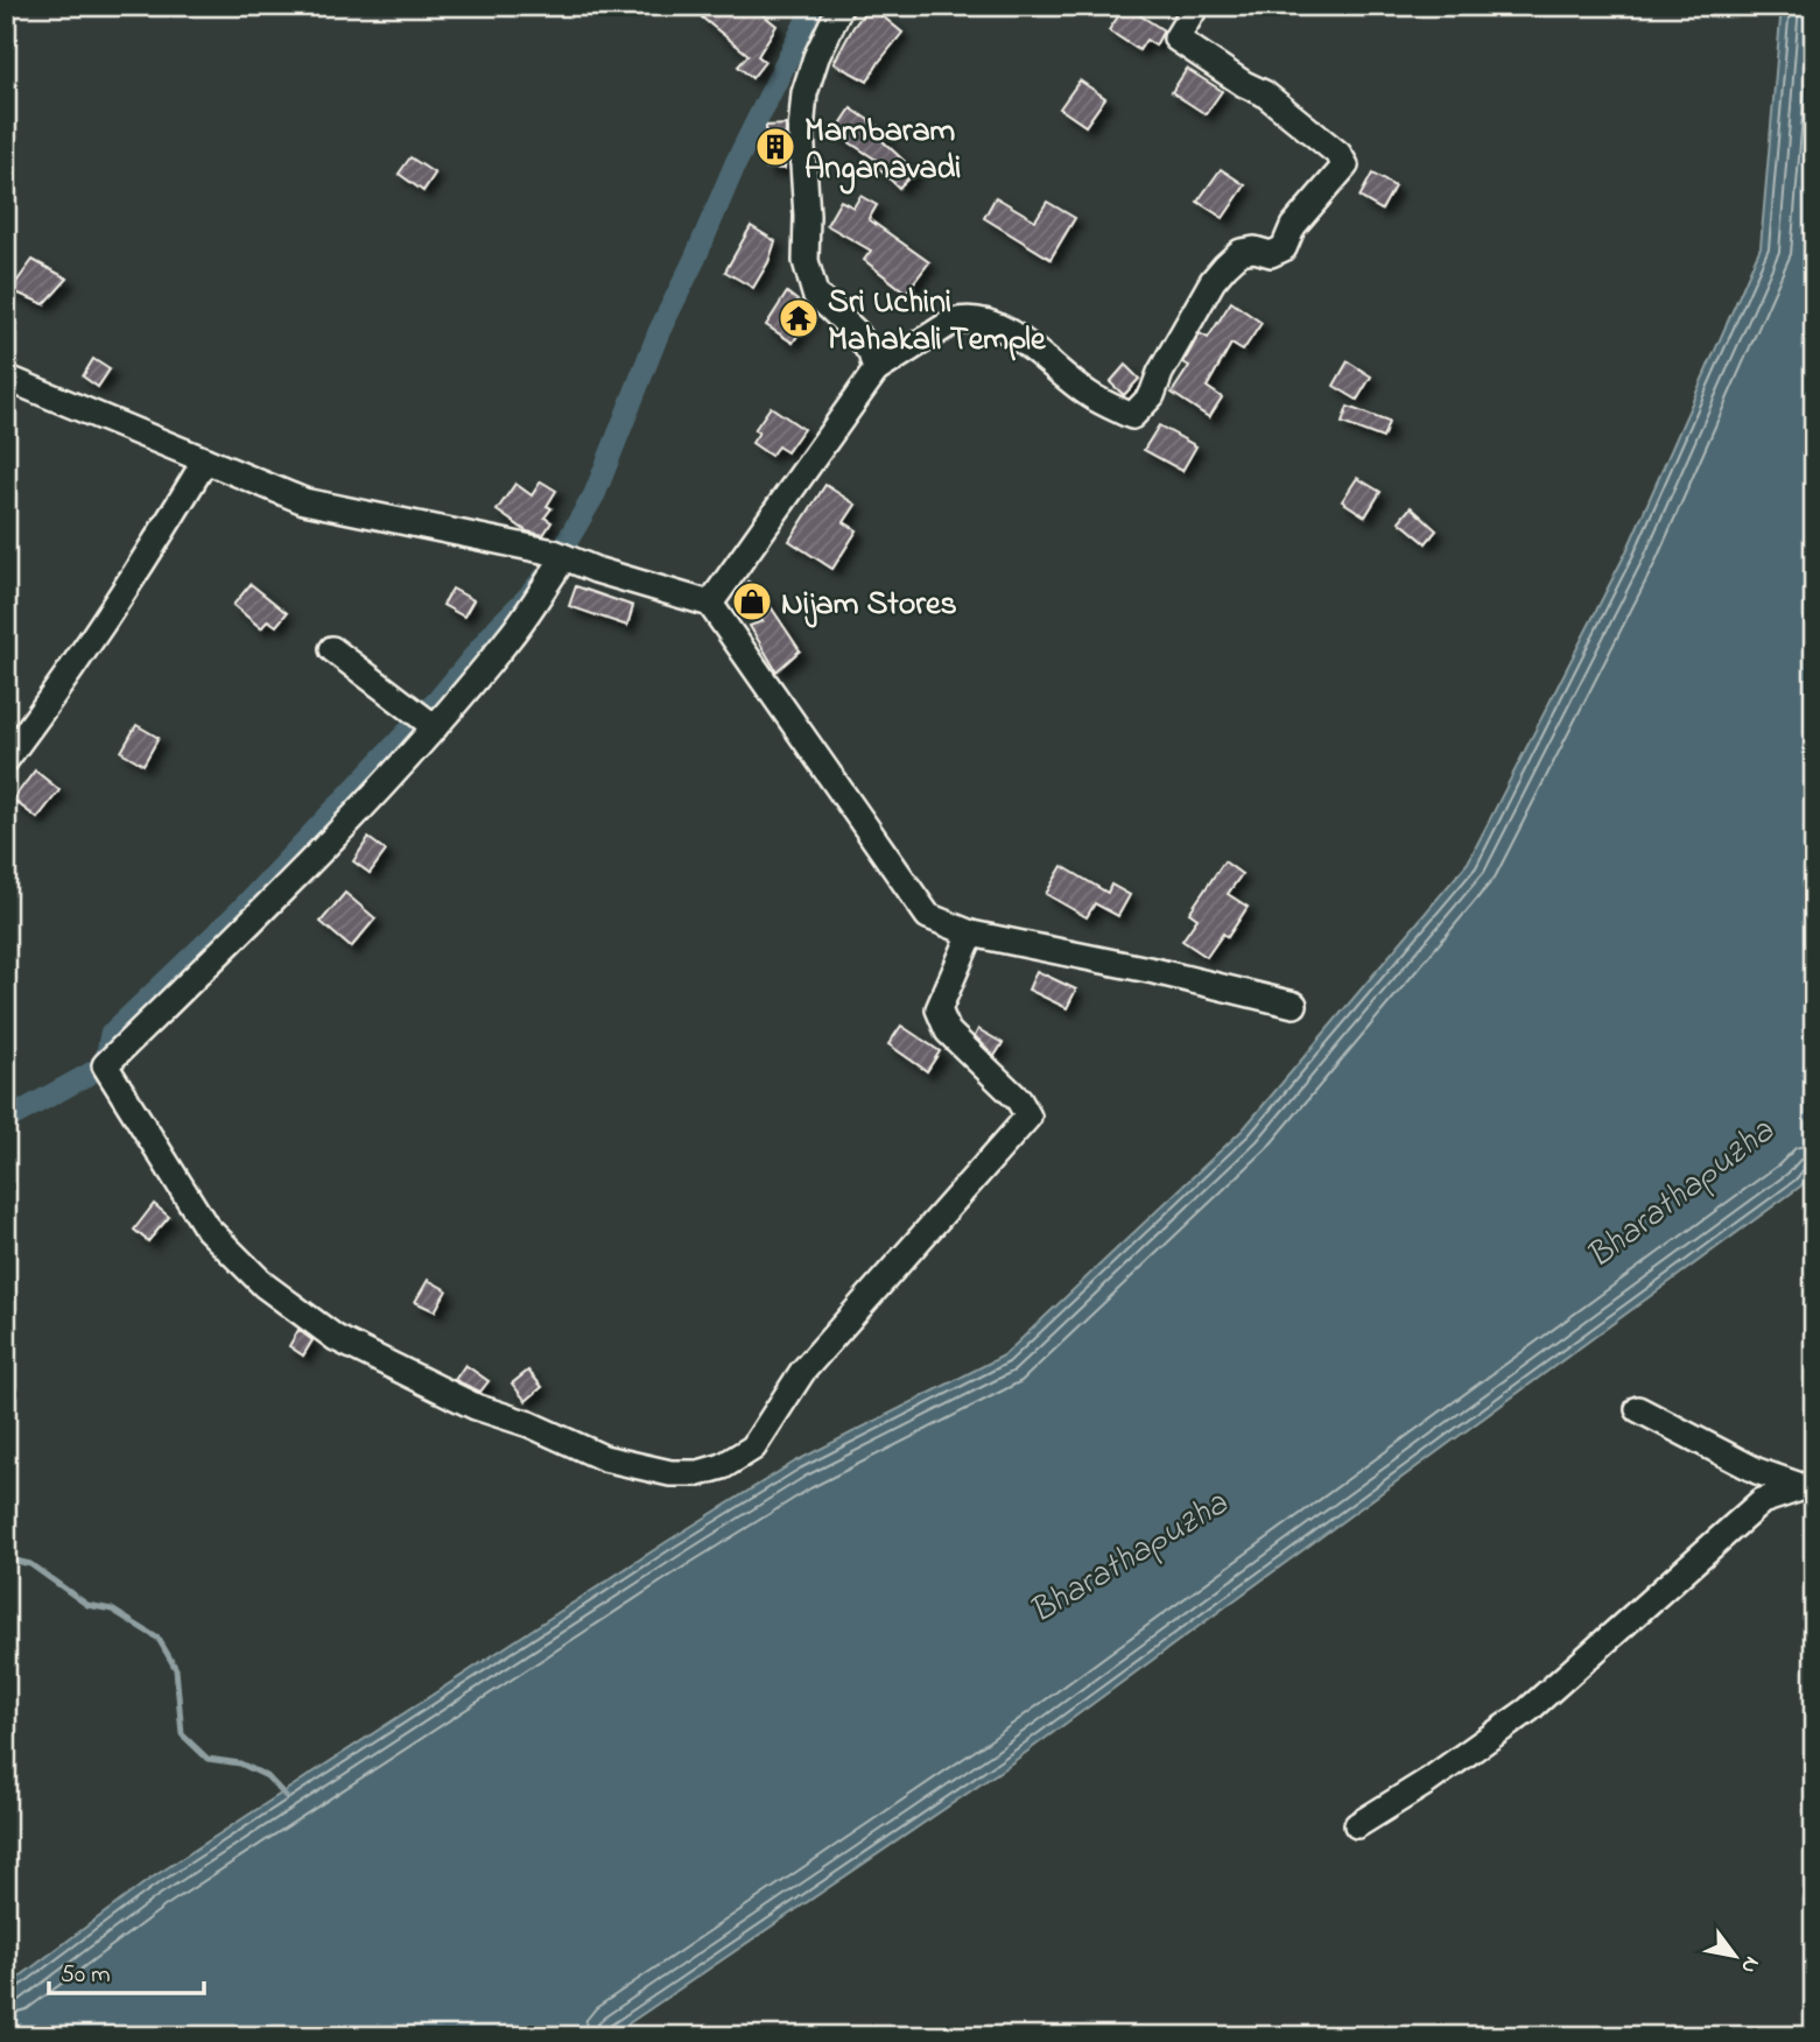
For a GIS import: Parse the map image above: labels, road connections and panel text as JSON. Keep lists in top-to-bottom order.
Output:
{
  "water": ["Bharathapuzha"],
  "places": {
    "building": ["Mambaram Anganavadi"],
    "temple": ["Sri Uchini Mahakali Temple"],
    "shop": ["Nijam Stores"]
  },
  "scale_bar": "50 m",
  "north": "bottom right"
}
